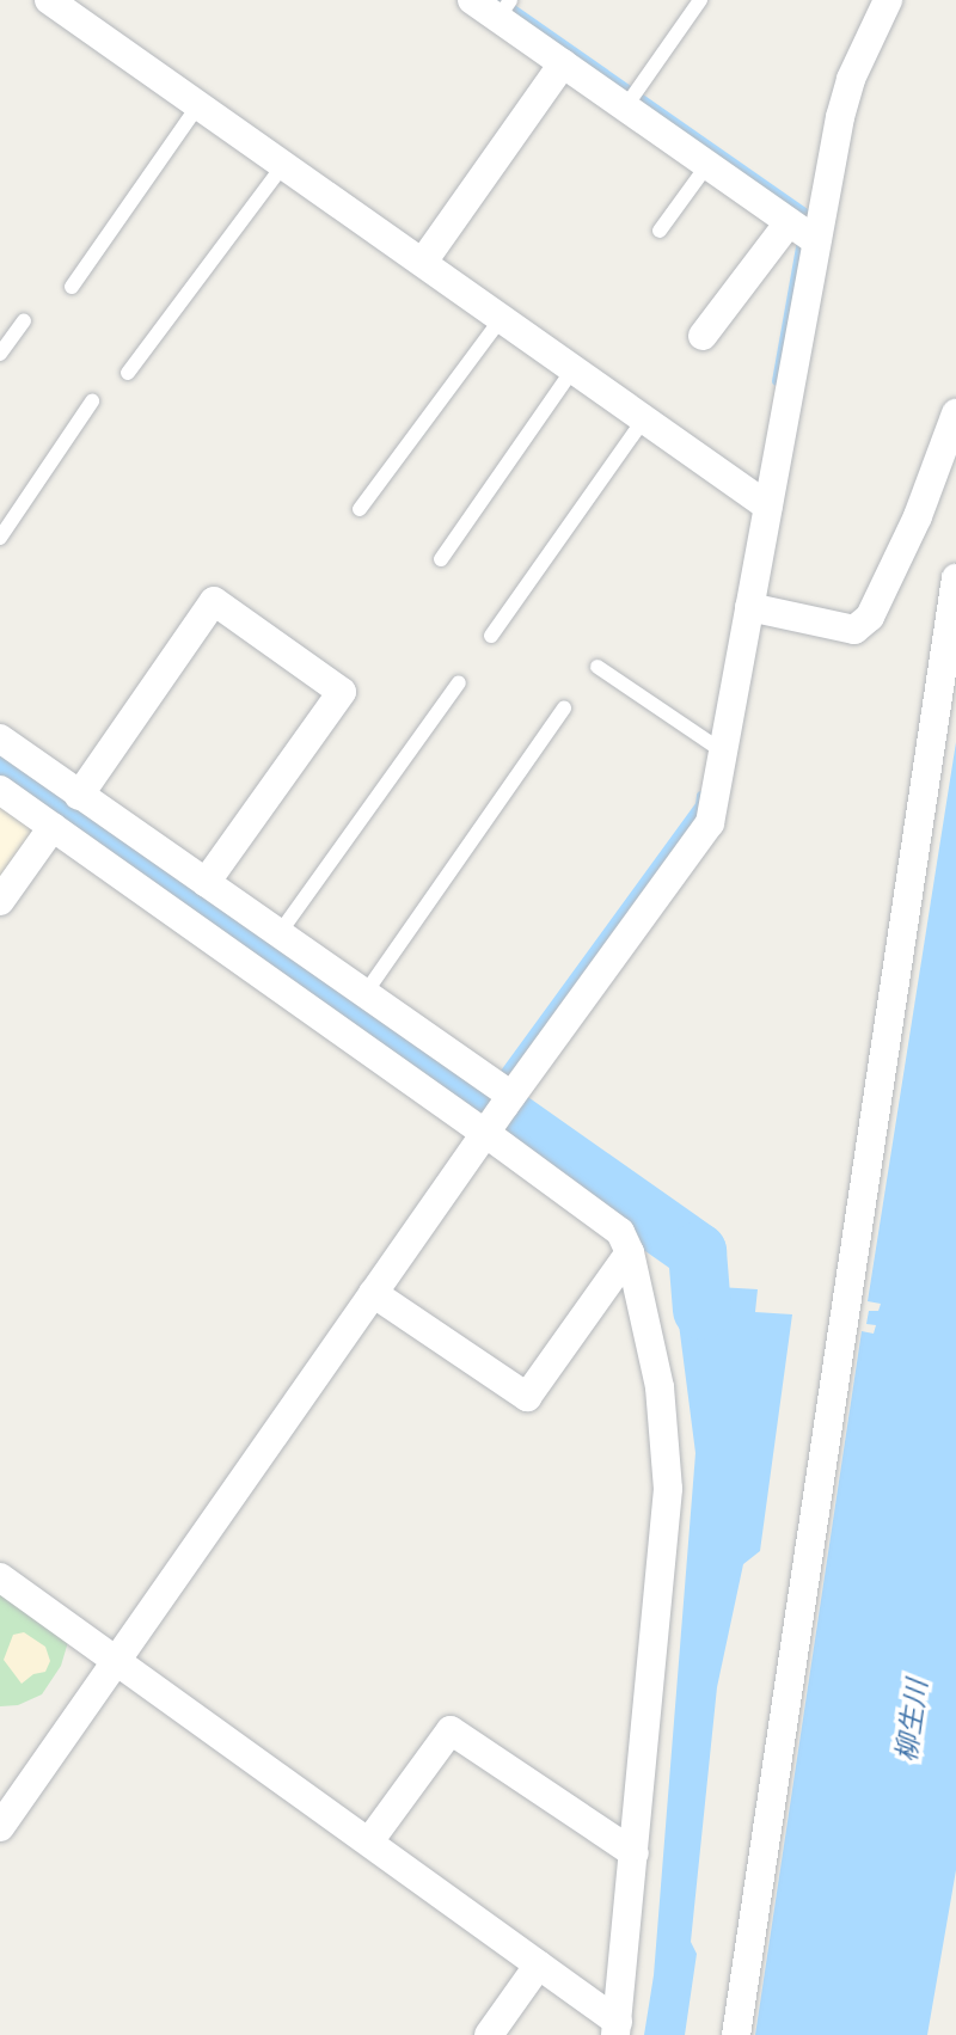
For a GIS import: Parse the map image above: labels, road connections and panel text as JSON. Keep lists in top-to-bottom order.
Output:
{
  "water": ["柳生川"]
}
